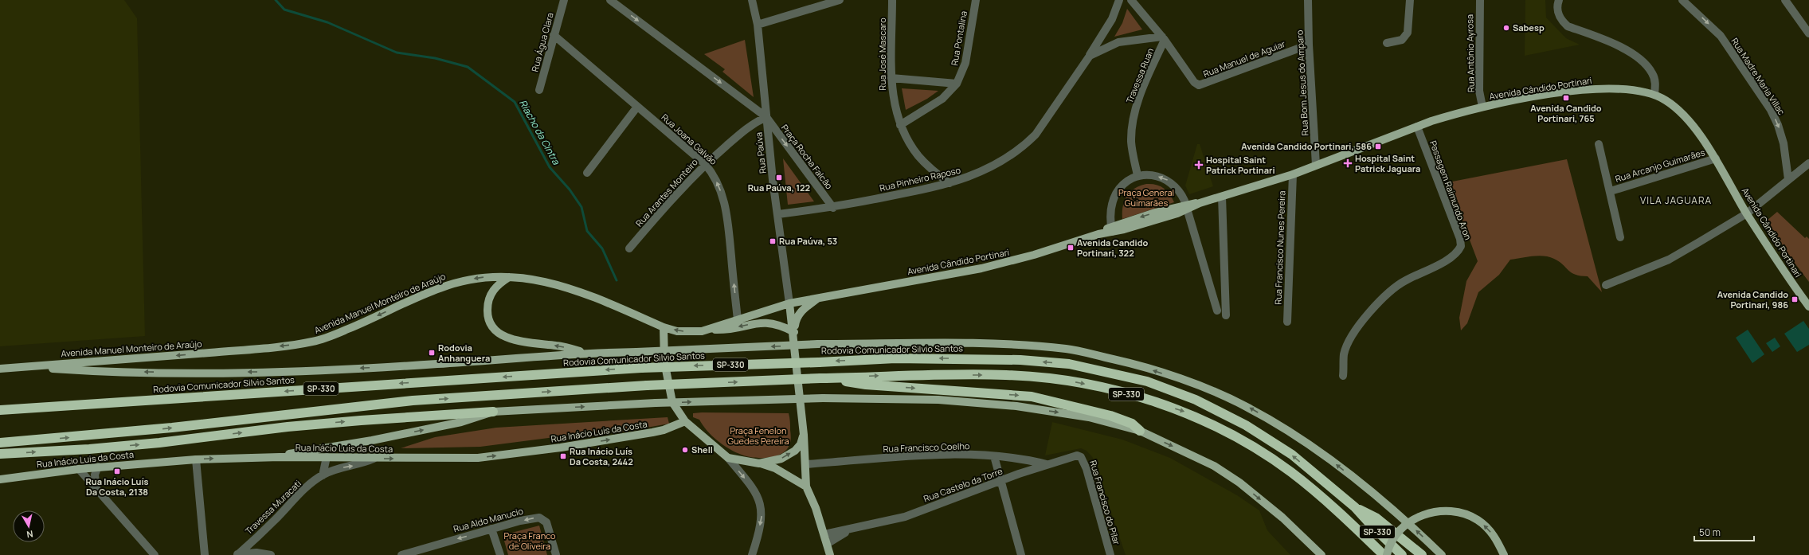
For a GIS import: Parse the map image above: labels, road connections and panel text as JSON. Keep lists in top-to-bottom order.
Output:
{
  "streets": {
    "highway": ["Rodovia Comunicador Silvio Santos", "SP-330"],
    "main road": ["Avenida Cândido Portinari", "Avenida Manuel Monteiro de Araújo", "Rua Inácio Luis da Costa"],
    "street": [
      "Rua Pontalina",
      "Rua Água Clara",
      "Rua Antônio Ayrosa",
      "Rua José Mascaro",
      "Rua Manuel de Aguiar",
      "Travessa Ruan",
      "Rua Madre Maria Villac",
      "Rua Bom Jesus do Amparo",
      "Rua Joana Galvão",
      "Rua Paúva",
      "Praça Rocha Falcão",
      "Rua Arcanjo Guimarães",
      "Rua Pinheiro Raposo",
      "Passagem Raimundo Aron",
      "Rua Arantes Monteiro",
      "Rua Francisco Nunes Pereira",
      "Rua Francisco Coelho",
      "Rua Castelo da Torre",
      "Rua Francisco do Pilar",
      "Travessa Muracati",
      "Rua Aldo Manucio"
    ]
  },
  "crossings": [
    ["Rua Pontalina", "Rua José Mascaro"],
    ["Rua Água Clara", "Rua Joana Galvão"],
    ["Rua Antônio Ayrosa", "Avenida Cândido Portinari"],
    ["Rua José Mascaro", "Rua Pinheiro Raposo"],
    ["Rua Manuel de Aguiar", "Travessa Ruan"],
    ["Rua Manuel de Aguiar", "Rua Bom Jesus do Amparo"],
    ["Rua Bom Jesus do Amparo", "Avenida Cândido Portinari"],
    ["Avenida Cândido Portinari", "Rua Joana Galvão"],
    ["Avenida Cândido Portinari", "Rua Paúva"],
    ["Avenida Cândido Portinari", "Rua Arcanjo Guimarães"],
    ["Avenida Cândido Portinari", "Passagem Raimundo Aron"],
    ["Avenida Cândido Portinari", "Rua Francisco Nunes Pereira"],
    ["Avenida Cândido Portinari", "Avenida Manuel Monteiro de Araújo"],
    ["Rua Joana Galvão", "Rua Arantes Monteiro"],
    ["Rua Paúva", "Praça Rocha Falcão"],
    ["Rua Paúva", "Rua Pinheiro Raposo"],
    ["Rua Paúva", "Rua Arantes Monteiro"],
    ["Praça Rocha Falcão", "Rua Pinheiro Raposo"],
    ["Praça Rocha Falcão", "Rua Arantes Monteiro"],
    ["Rua Inácio Luis da Costa", "Travessa Muracati"],
    ["Rua Francisco Coelho", "Rua Castelo da Torre"],
    ["Rua Castelo da Torre", "Rua Francisco do Pilar"]
  ],
  "one_way": [
    "Rua Madre Maria Villac",
    "Rua Joana Galvão",
    "Praça Rocha Falcão",
    "Rua Aldo Manucio"
  ],
  "districts": ["VILA JAGUARA"],
  "water": ["Riacho da Cintra"],
  "parks": ["Praça General Guimarães", "Praça Fenelon Guedes Pereira", "Praça Franco de Oliveira"],
  "places": {
    "other": ["Sabesp", "Shell"],
    "transit": [
      "Avenida Candido Portinari, 765",
      "Avenida Candido Portinari, 586",
      "Rua Paúva, 122",
      "Rua Paúva, 53",
      "Avenida Candido Portinari, 322",
      "Avenida Candido Portinari, 986",
      "Rodovia Anhanguera",
      "Rua Inácio Luís Da Costa, 2442",
      "Rua Inácio Luís Da Costa, 2138"
    ],
    "health": ["Hospital Saint Patrick Jaguara", "Hospital Saint Patrick Portinari"]
  },
  "scale_bar": "50 m",
  "north": "bottom"
}
